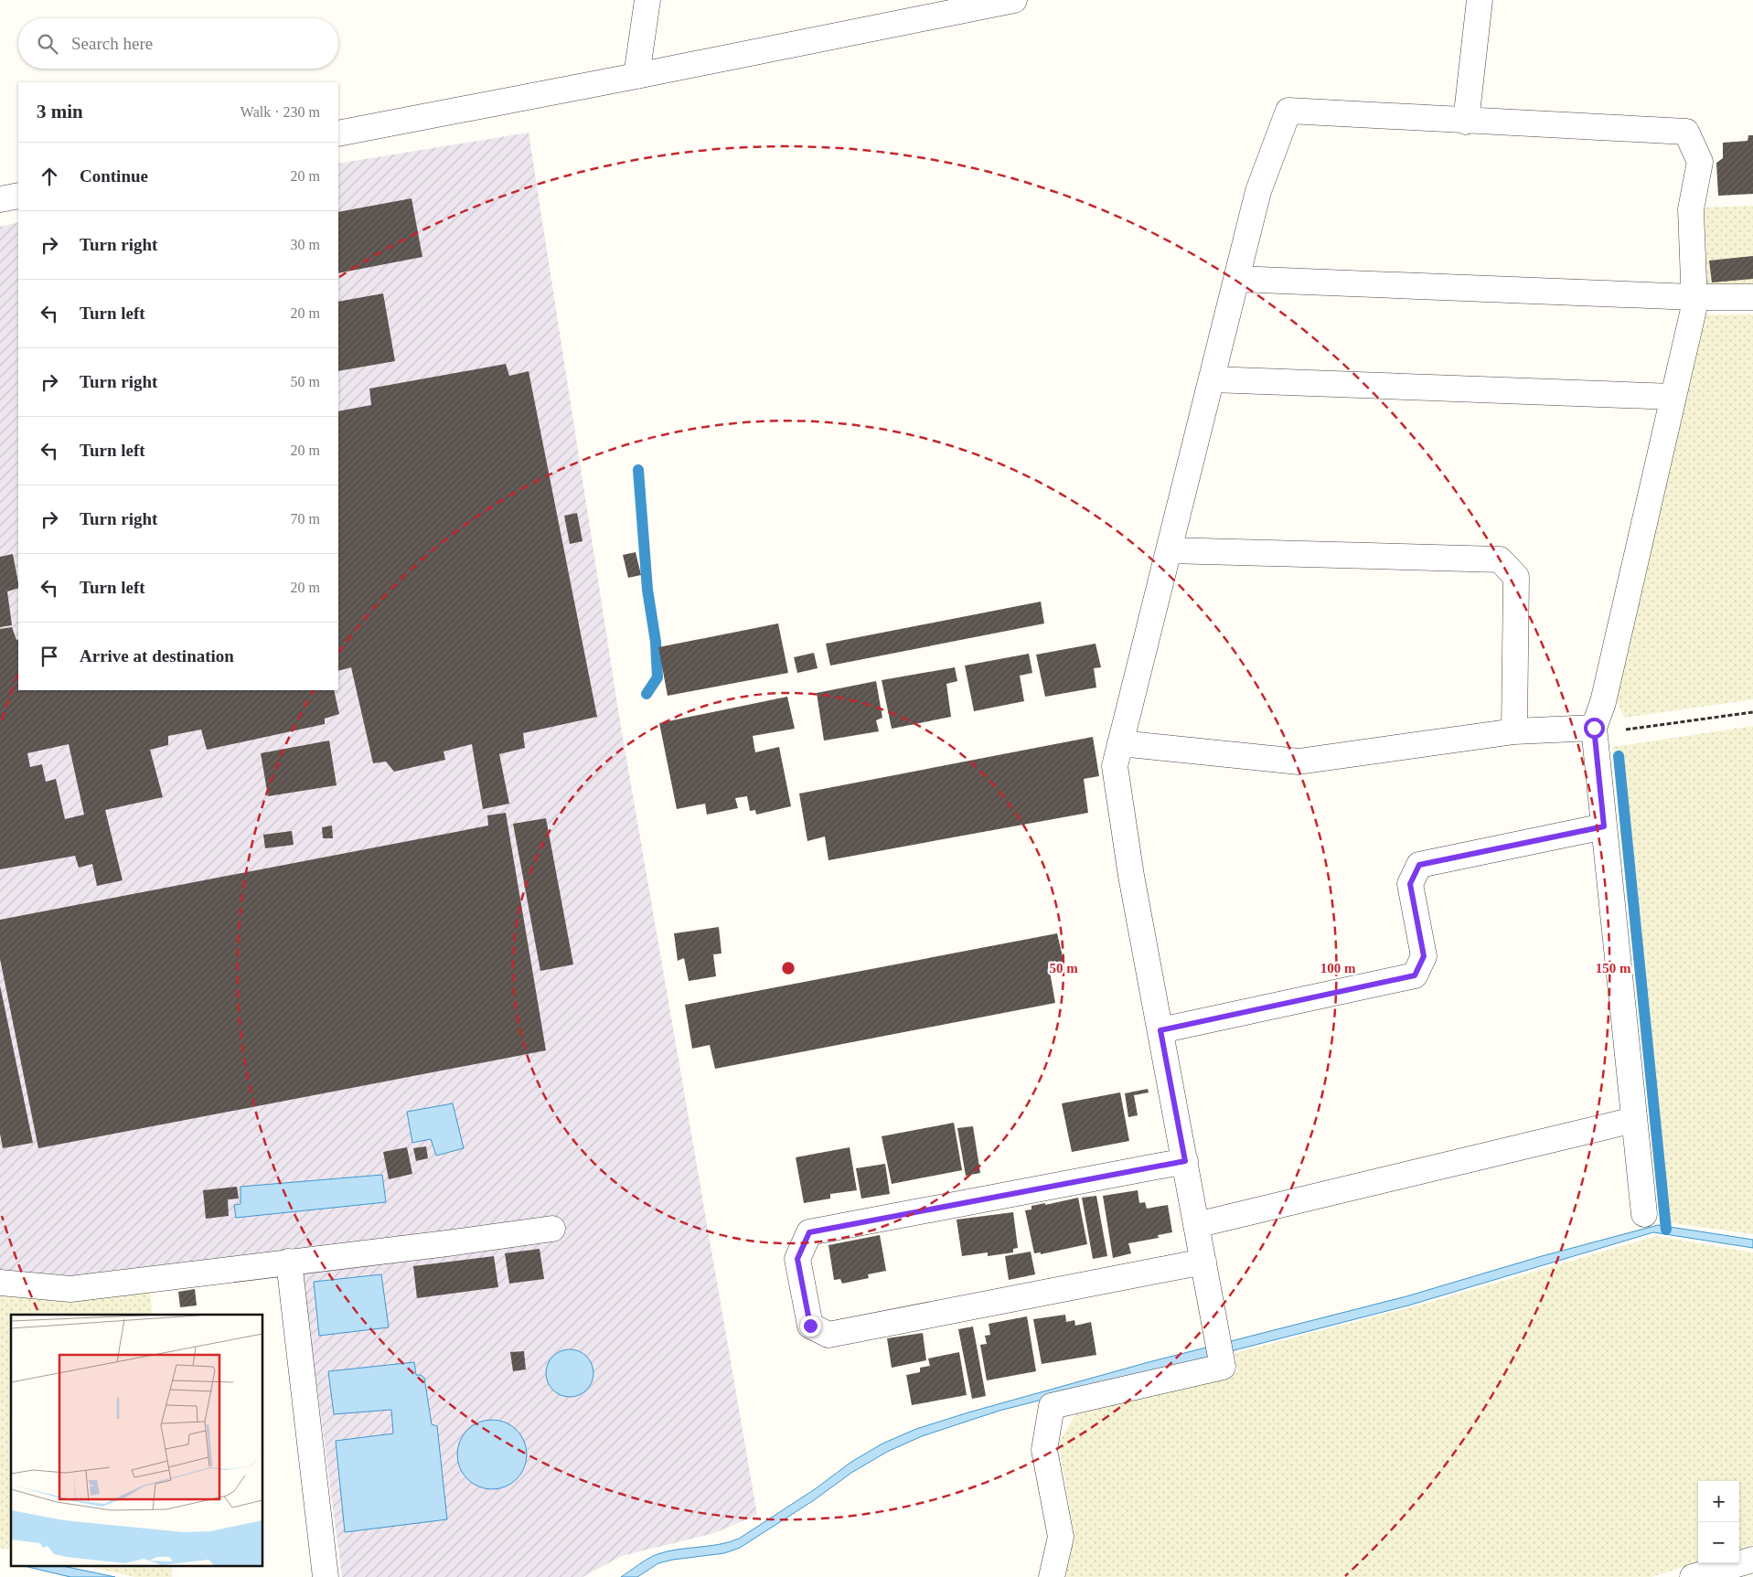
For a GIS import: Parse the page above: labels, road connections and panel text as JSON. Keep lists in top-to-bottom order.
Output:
{
  "page": {
    "search": "Search here",
    "heading": ["3 min", "Walk · 230 m"],
    "list": [
      ["Continue", "20 m"],
      ["Turn right", "30 m"],
      ["Turn left", "20 m"],
      ["Turn right", "50 m"],
      ["Turn left", "20 m"],
      ["Turn right", "70 m"],
      ["Turn left", "20 m"],
      "Arrive at destination"
    ],
    "map_buttons": ["+", "−"]
  },
  "rings": ["50 m", "100 m", "150 m"]
}
